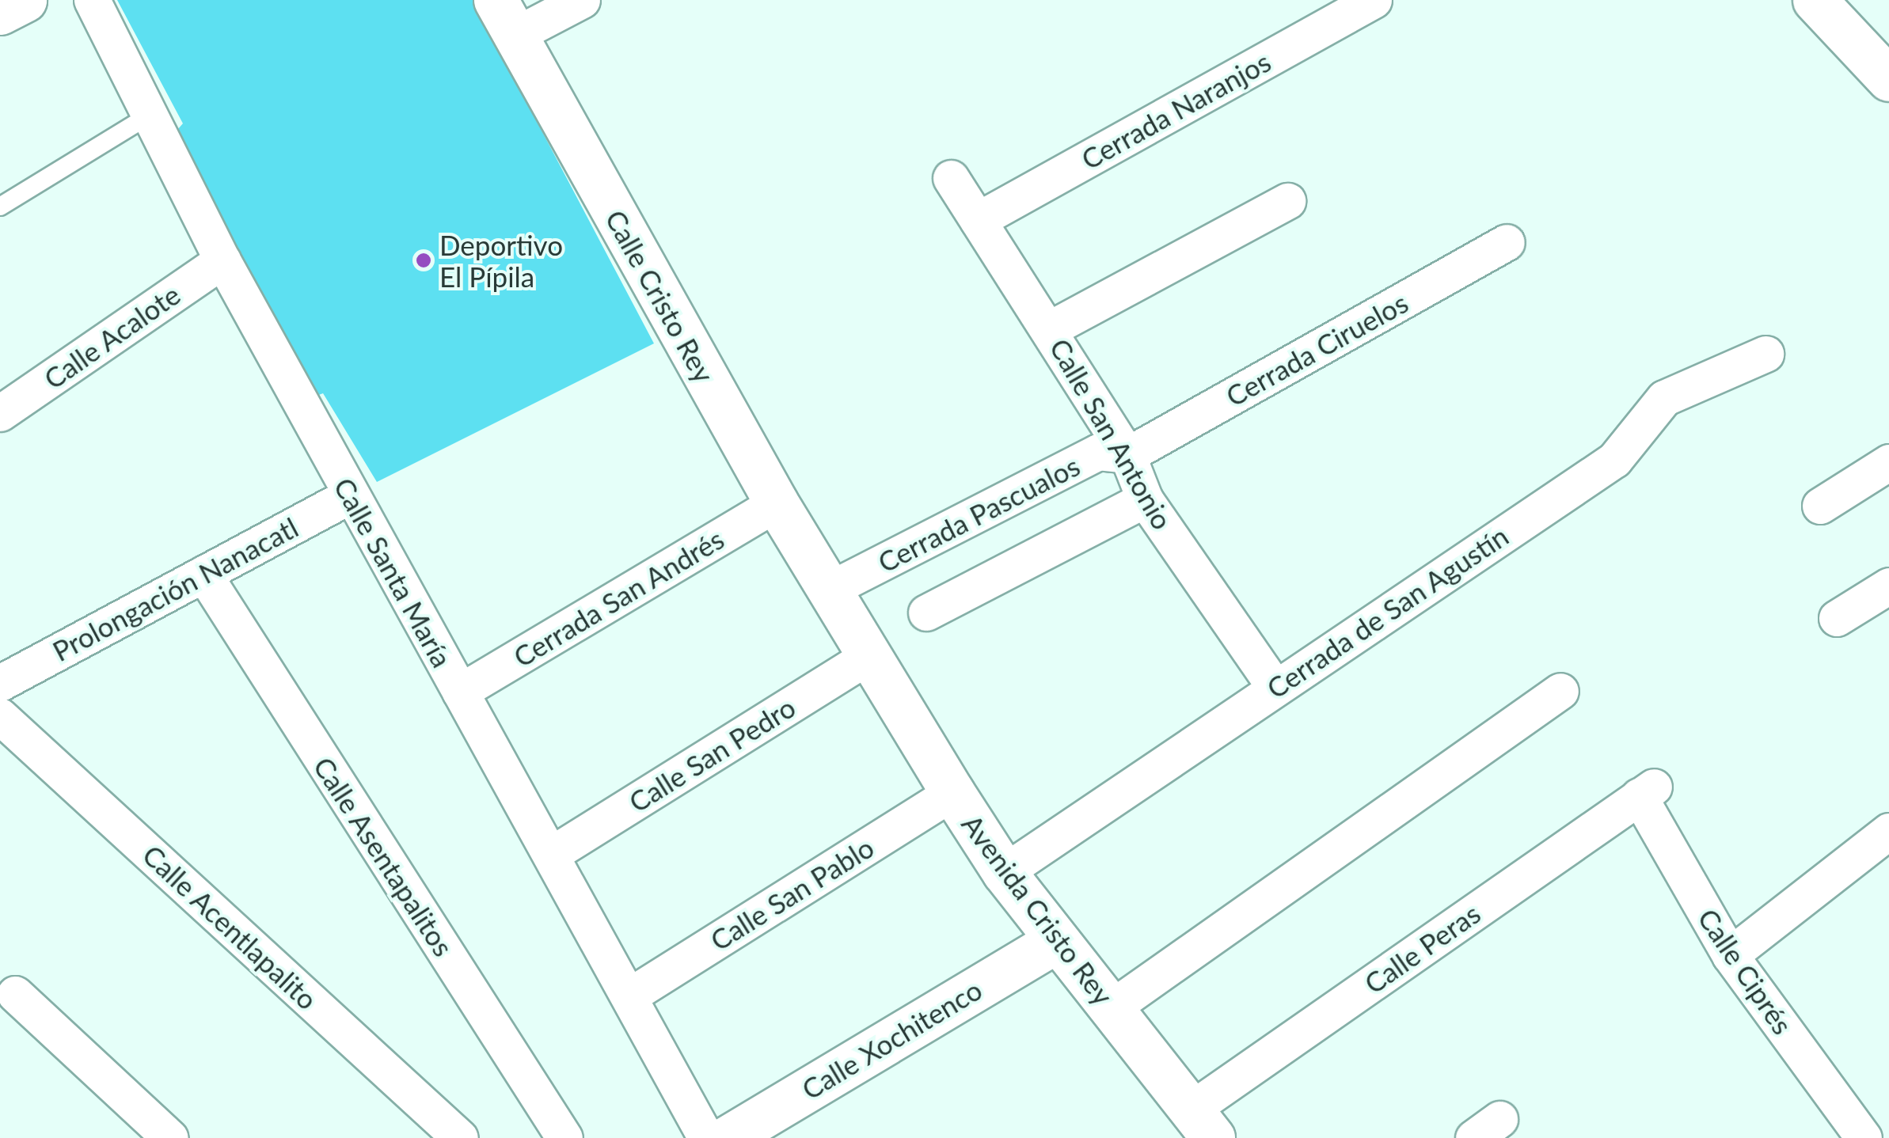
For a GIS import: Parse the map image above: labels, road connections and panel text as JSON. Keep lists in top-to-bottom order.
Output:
{
  "streets": {
    "street": [
      "Cerrada Naranjos",
      "Calle Cristo Rey",
      "Calle Acalote",
      "Cerrada Ciruelos",
      "Calle San Antonio",
      "Cerrada Pascualos",
      "Calle Santa María",
      "Prolongación Nanacatl",
      "Cerrada San Andrés",
      "Cerrada de San Agustín",
      "Calle San Pedro",
      "Calle Asentapalitos",
      "Calle San Pablo",
      "Avenida Cristo Rey",
      "Calle Acentlapalito",
      "Calle Peras",
      "Calle Ciprés",
      "Calle Xochitenco"
    ]
  },
  "crossings": [
    ["Cerrada Naranjos", "Calle San Antonio"],
    ["Calle Cristo Rey", "Cerrada Pascualos"],
    ["Calle Cristo Rey", "Cerrada San Andrés"],
    ["Calle Cristo Rey", "Avenida Cristo Rey"],
    ["Calle Acalote", "Calle Santa María"],
    ["Cerrada Ciruelos", "Calle San Antonio"],
    ["Cerrada Ciruelos", "Cerrada Pascualos"],
    ["Calle San Antonio", "Cerrada Pascualos"],
    ["Calle San Antonio", "Cerrada de San Agustín"],
    ["Cerrada Pascualos", "Avenida Cristo Rey"],
    ["Calle Santa María", "Prolongación Nanacatl"],
    ["Calle Santa María", "Cerrada San Andrés"],
    ["Calle Santa María", "Calle San Pedro"],
    ["Calle Santa María", "Calle San Pablo"],
    ["Prolongación Nanacatl", "Calle Asentapalitos"],
    ["Cerrada de San Agustín", "Avenida Cristo Rey"],
    ["Calle San Pedro", "Avenida Cristo Rey"],
    ["Calle San Pablo", "Avenida Cristo Rey"],
    ["Avenida Cristo Rey", "Calle Peras"],
    ["Avenida Cristo Rey", "Calle Xochitenco"],
    ["Calle Peras", "Calle Ciprés"]
  ],
  "places": ["Deportivo El Pípila"]
}
